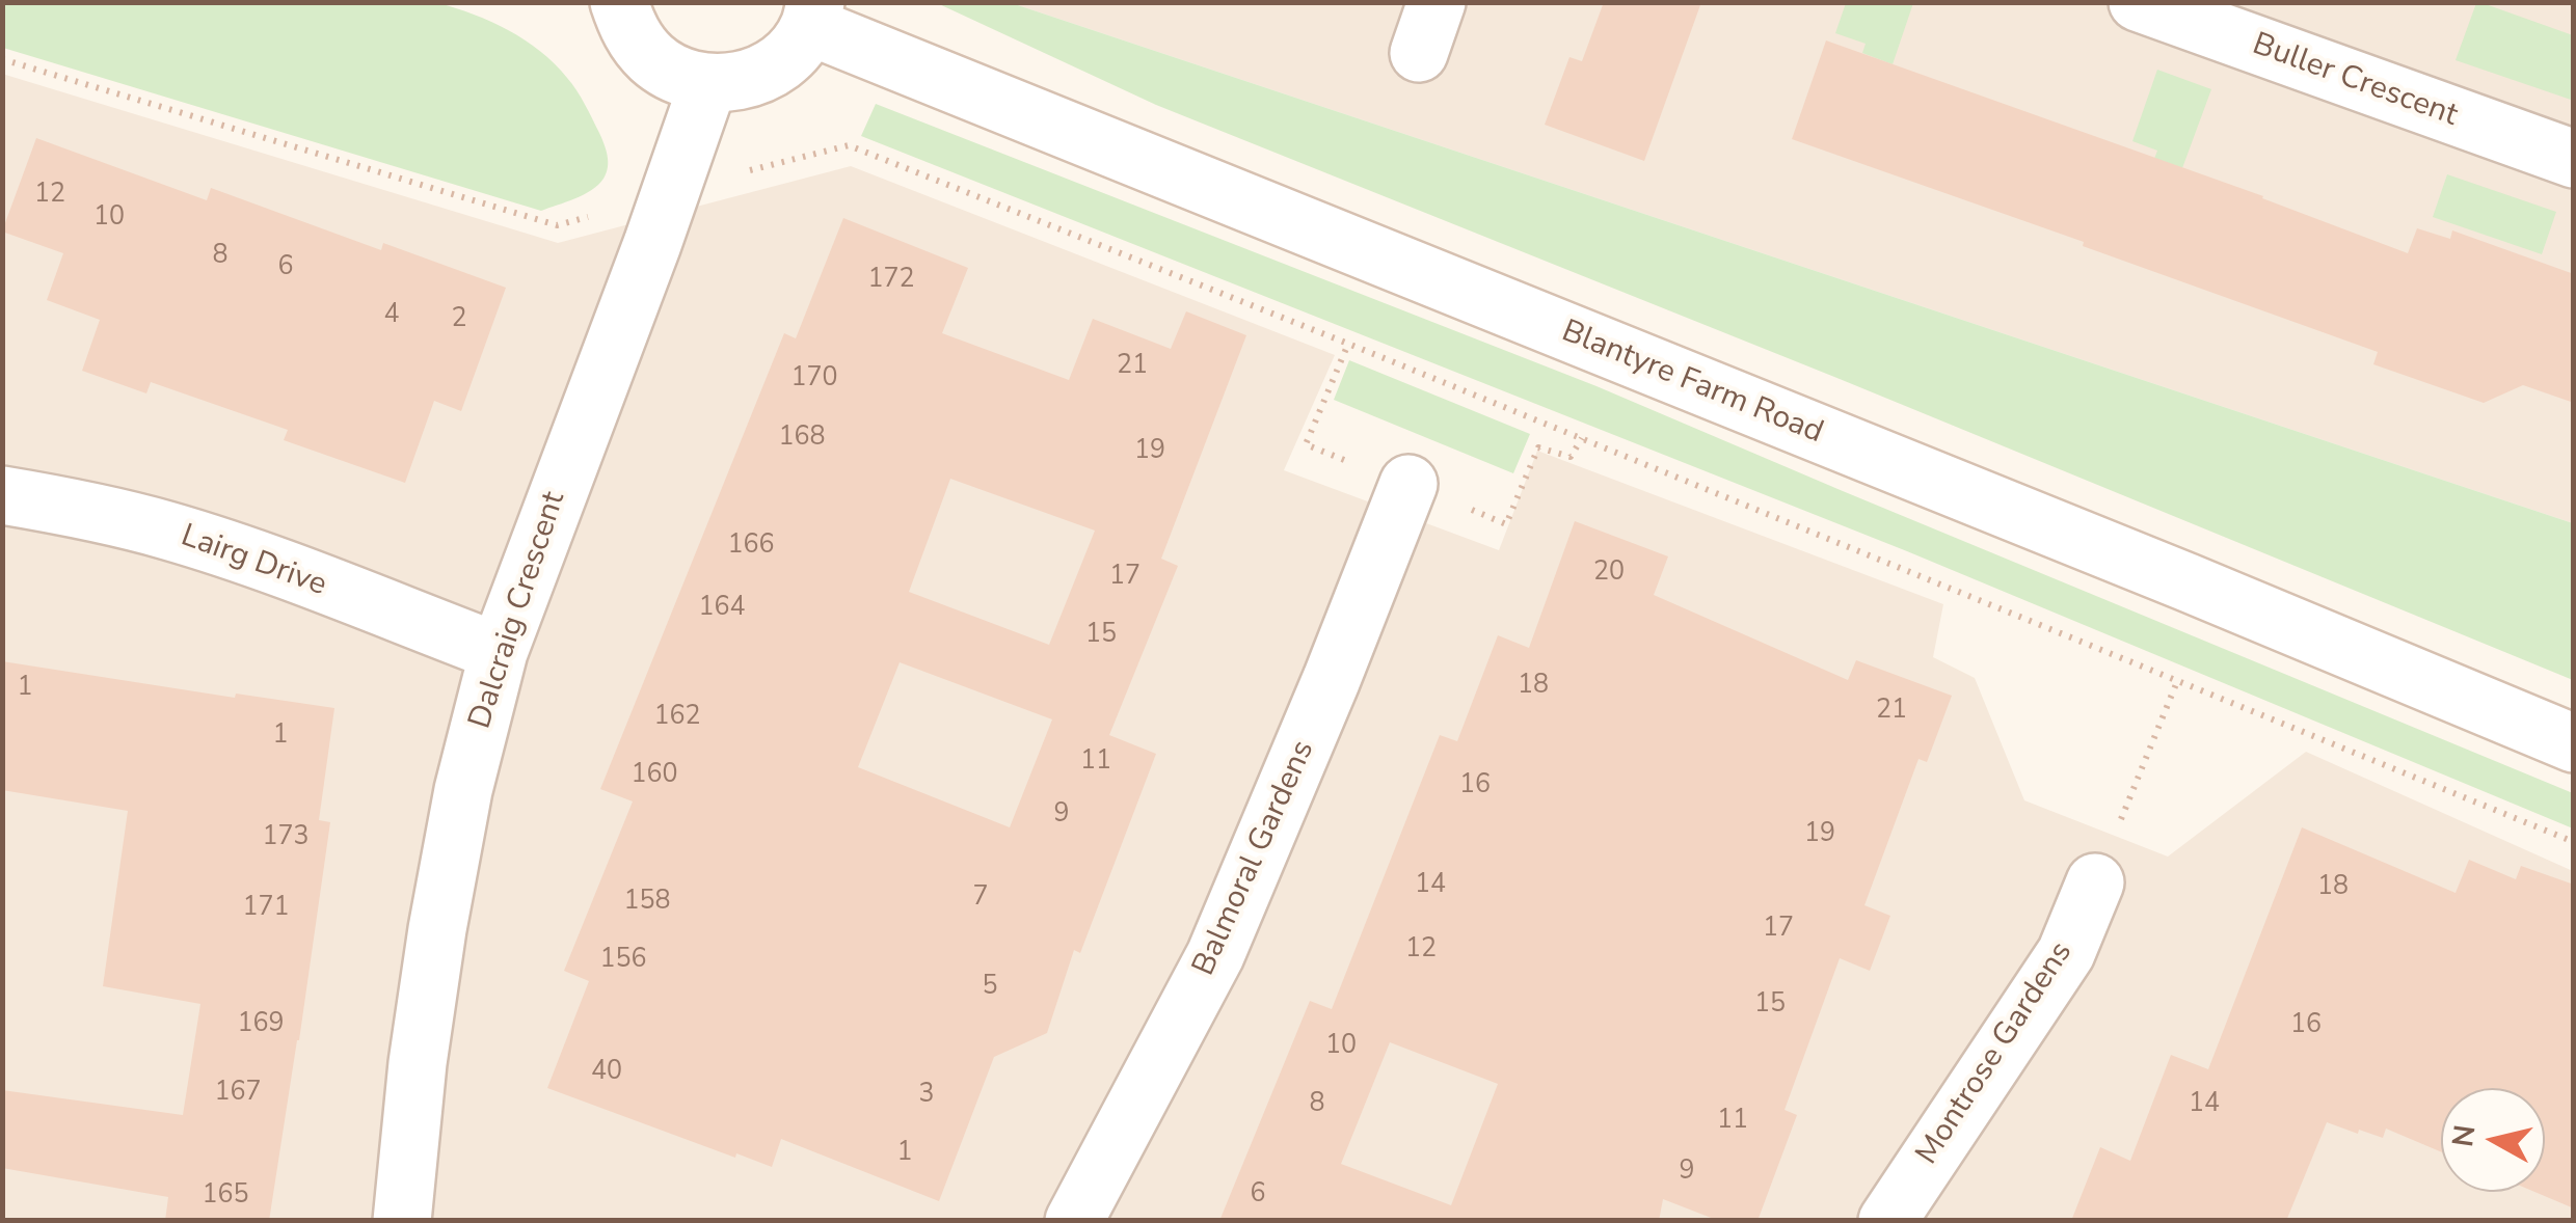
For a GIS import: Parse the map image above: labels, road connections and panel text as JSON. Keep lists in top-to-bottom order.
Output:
{
  "streets": {
    "street": [
      "Buller Crescent",
      "Blantyre Farm Road",
      "Lairg Drive",
      "Dalcraig Crescent",
      "Balmoral Gardens",
      "Montrose Gardens"
    ]
  },
  "crossings": [
    ["Lairg Drive", "Dalcraig Crescent"]
  ],
  "house_numbers": [
    "12",
    "10",
    "8",
    "6",
    "172",
    "4",
    "2",
    "21",
    "170",
    "168",
    "19",
    "166",
    "20",
    "17",
    "164",
    "15",
    "18",
    "1",
    "21",
    "162",
    "1",
    "11",
    "160",
    "16",
    "9",
    "19",
    "173",
    "14",
    "18",
    "7",
    "158",
    "171",
    "17",
    "12",
    "156",
    "5",
    "15",
    "169",
    "16",
    "10",
    "40",
    "167",
    "3",
    "8",
    "14",
    "11",
    "1",
    "9",
    "6",
    "165"
  ],
  "north": "left"
}
